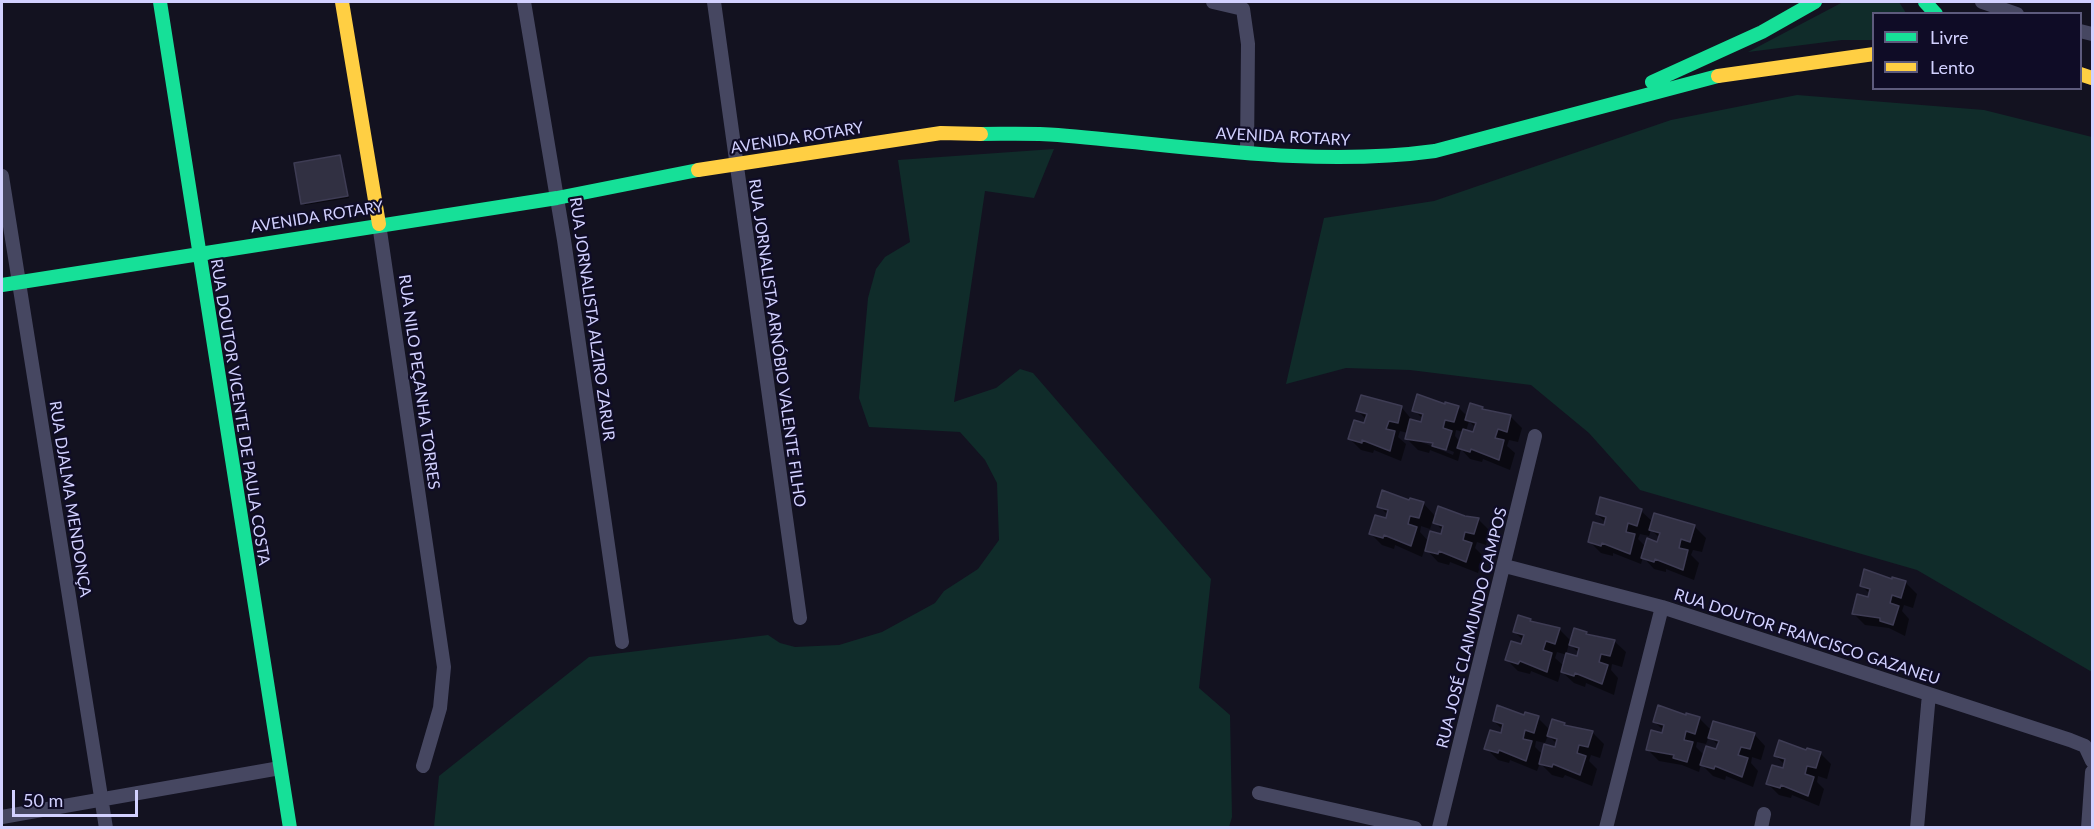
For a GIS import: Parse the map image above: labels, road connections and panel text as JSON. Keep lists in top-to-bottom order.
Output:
{
  "streets": {
    "main road": ["AVENIDA ROTARY", "RUA NILO PEÇANHA TORRES", "RUA DOUTOR VICENTE DE PAULA COSTA"],
    "street": [
      "RUA JORNALISTA ALZIRO ZARUR",
      "RUA JORNALISTA ARNÓBIO VALENTE FILHO",
      "RUA DJALMA MENDONÇA",
      "RUA JOSÉ CLAIMUNDO CAMPOS",
      "RUA DOUTOR FRANCISCO GAZANEU"
    ]
  },
  "crossings": [
    ["AVENIDA ROTARY", "RUA JORNALISTA ALZIRO ZARUR"],
    ["AVENIDA ROTARY", "RUA JORNALISTA ARNÓBIO VALENTE FILHO"],
    ["AVENIDA ROTARY", "RUA NILO PEÇANHA TORRES"],
    ["AVENIDA ROTARY", "RUA DOUTOR VICENTE DE PAULA COSTA"],
    ["AVENIDA ROTARY", "RUA DJALMA MENDONÇA"],
    ["RUA JOSÉ CLAIMUNDO CAMPOS", "RUA DOUTOR FRANCISCO GAZANEU"]
  ],
  "legend": ["Livre", "Lento"],
  "scale_bar": "50 m"
}
